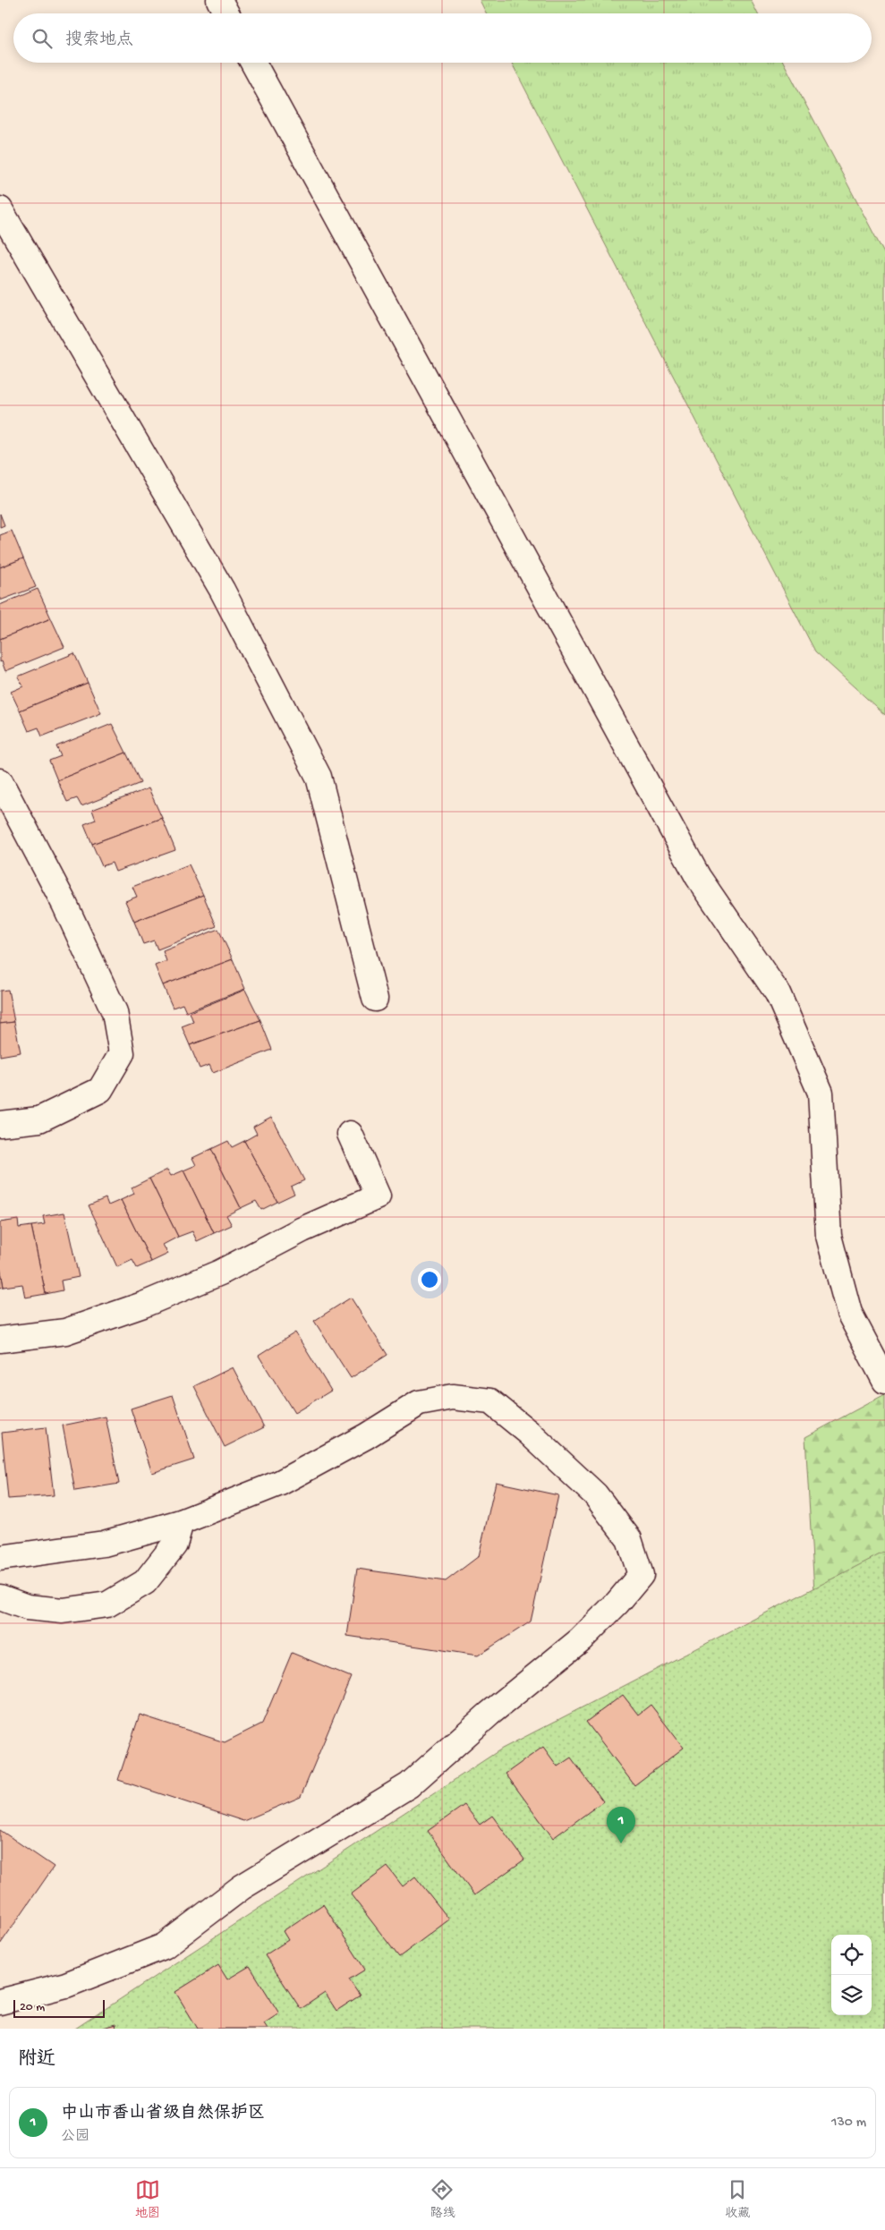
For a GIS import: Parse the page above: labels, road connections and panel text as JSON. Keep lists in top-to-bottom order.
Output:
{
  "scale_bar": "20 m",
  "page": {
    "search": "搜索地点",
    "pins": "1",
    "scale": "20 m",
    "heading": "附近",
    "list": [
      {
        "mark": "1",
        "name": "中山市香山省级自然保护区",
        "note": "公园",
        "value": "130 m"
      }
    ],
    "nav": ["地图", "路线", "收藏"]
  }
}
